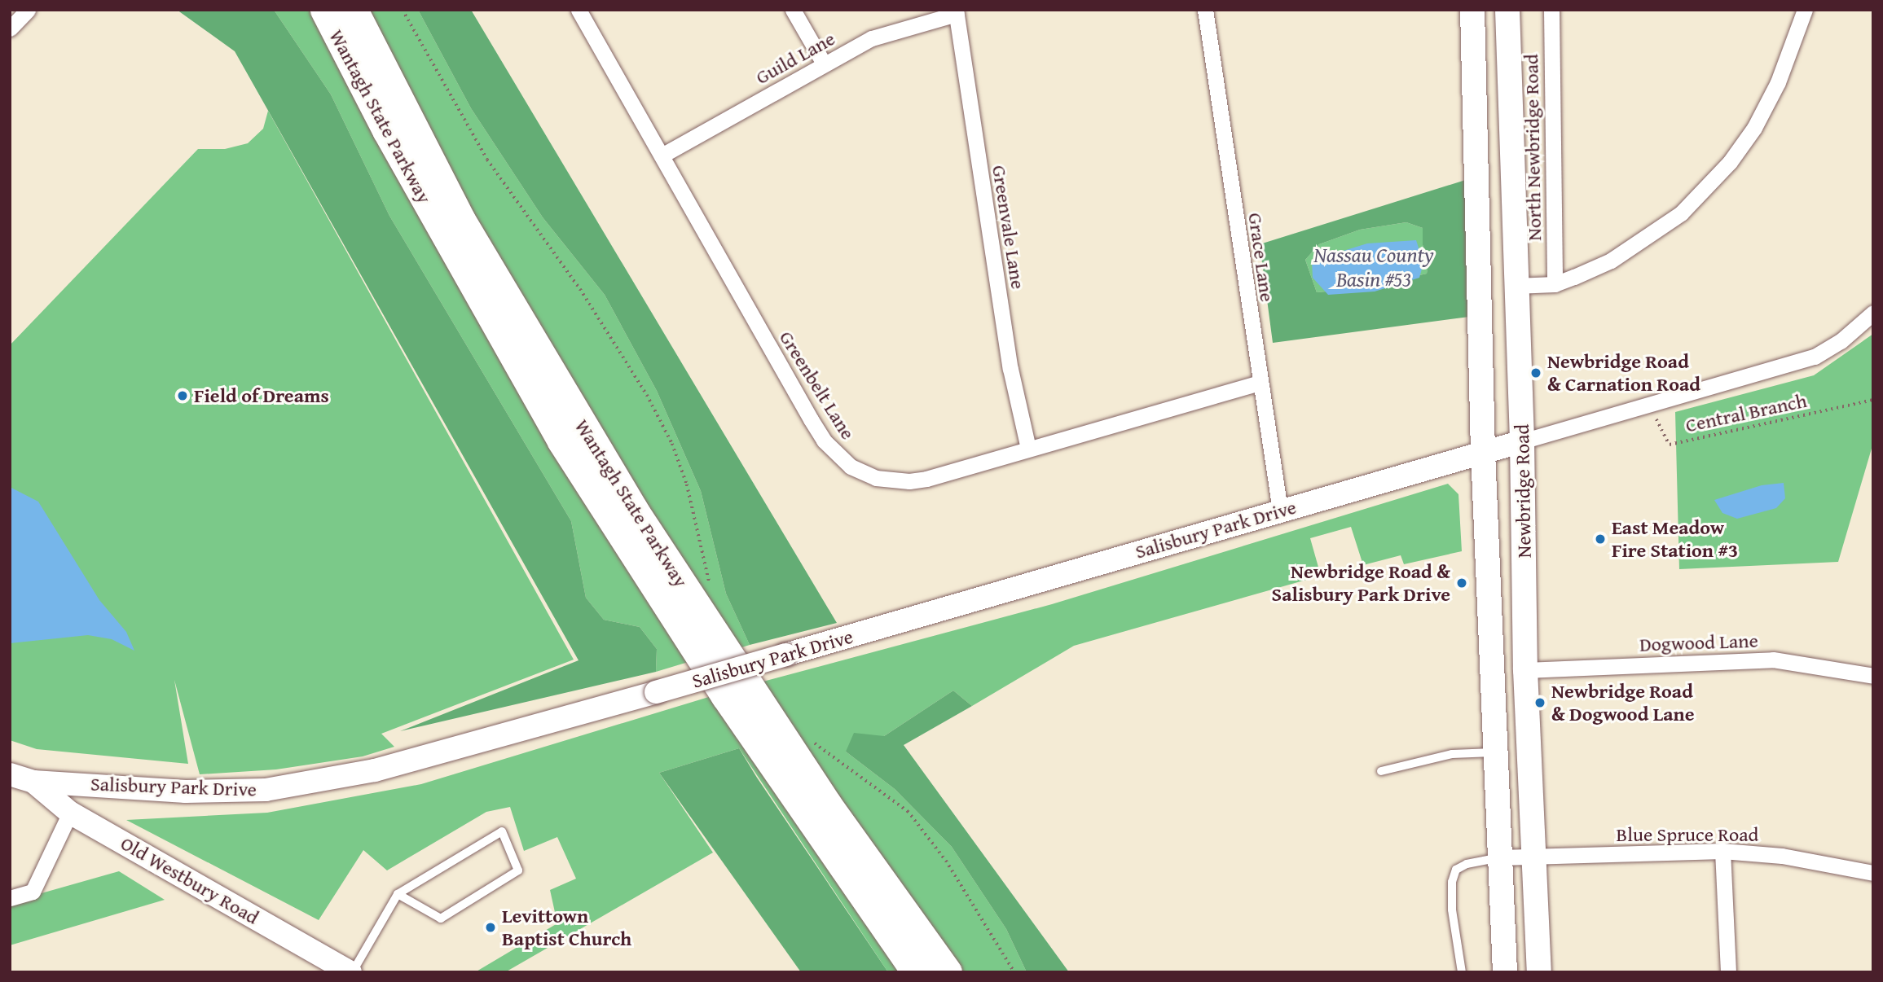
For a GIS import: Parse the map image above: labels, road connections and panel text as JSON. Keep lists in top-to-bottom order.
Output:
{
  "streets": {
    "highway": ["Wantagh State Parkway"],
    "main road": ["Newbridge Road", "Salisbury Park Drive", "Old Westbury Road"],
    "street": [
      "Guild Lane",
      "North Newbridge Road",
      "Greenvale Lane",
      "Grace Lane",
      "Greenbelt Lane",
      "Dogwood Lane",
      "Blue Spruce Road"
    ],
    "path": ["Central Branch"]
  },
  "crossings": [
    ["Guild Lane", "Greenvale Lane"],
    ["Guild Lane", "Greenbelt Lane"],
    ["Greenvale Lane", "Greenbelt Lane"],
    ["Grace Lane", "Greenbelt Lane"],
    ["Grace Lane", "Salisbury Park Drive"],
    ["Newbridge Road", "Salisbury Park Drive"],
    ["Newbridge Road", "Dogwood Lane"],
    ["Newbridge Road", "Blue Spruce Road"],
    ["Salisbury Park Drive", "Old Westbury Road"]
  ],
  "water": ["Nassau County Basin #53"],
  "places": [
    "Newbridge Road & Carnation Road",
    "Field of Dreams",
    "East Meadow Fire Station #3",
    "Newbridge Road & Salisbury Park Drive",
    "Newbridge Road & Dogwood Lane",
    "Levittown Baptist Church"
  ]
}
